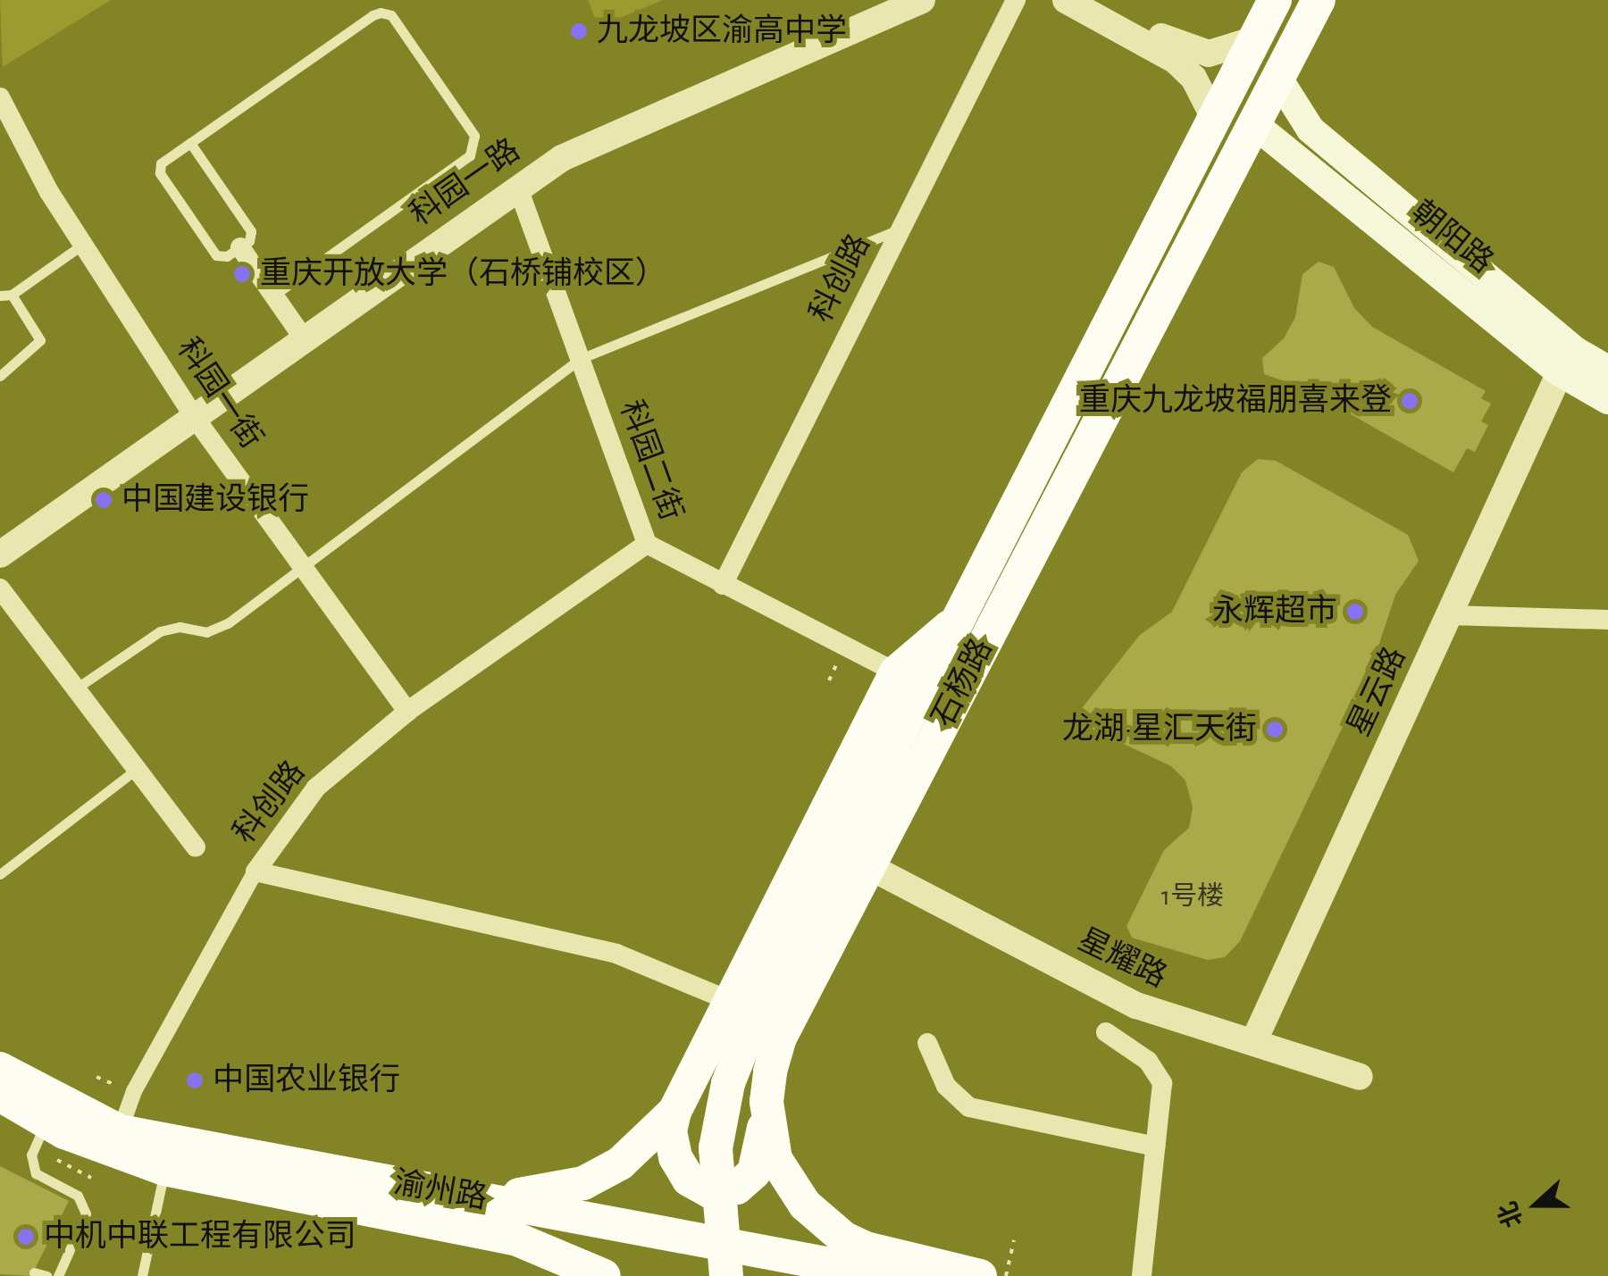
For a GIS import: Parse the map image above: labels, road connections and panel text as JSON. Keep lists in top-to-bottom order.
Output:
{
  "streets": {
    "main road": ["朝阳路", "石杨路", "渝州路"],
    "street": [
      "科园一路",
      "科创路",
      "科园一街",
      "科园二街",
      "星云路",
      "星耀路"
    ]
  },
  "crossings": [
    ["科园一路", "科园一街"],
    ["科园一路", "科园二街"],
    ["朝阳路", "石杨路"],
    ["朝阳路", "星云路"],
    ["科创路", "科园一街"],
    ["科创路", "科园二街"],
    ["石杨路", "星耀路"],
    ["星云路", "星耀路"]
  ],
  "places": [
    "九龙坡区渝高中学",
    "重庆开放大学（石桥铺校区）",
    "重庆九龙坡福朋喜来登",
    "中国建设银行",
    "永辉超市",
    "龙湖·星汇天街",
    "中国农业银行",
    "中机中联工程有限公司"
  ],
  "house_numbers": ["1号楼"],
  "north": "left"
}
